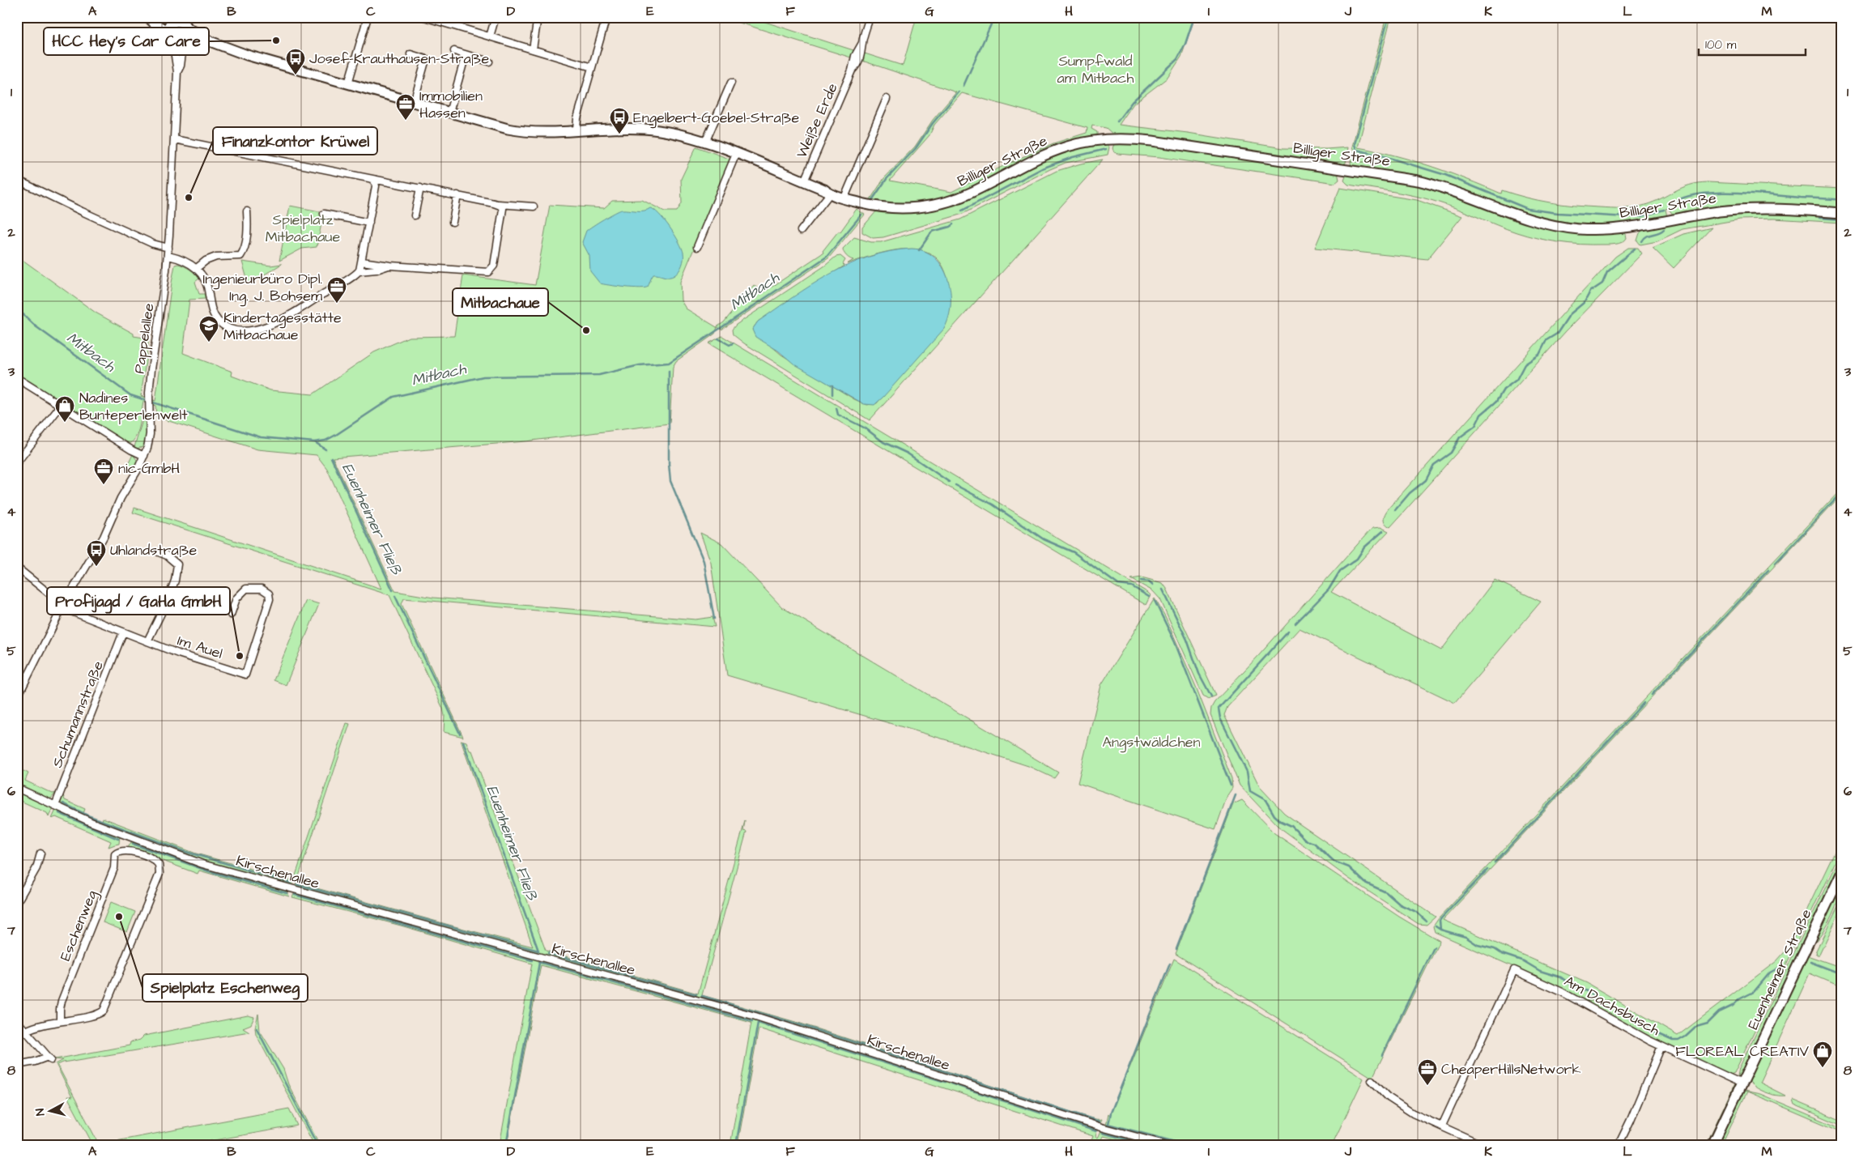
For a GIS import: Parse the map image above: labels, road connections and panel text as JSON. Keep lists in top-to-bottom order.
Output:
{
  "streets": {
    "street": [
      "Weiße Erde",
      "Billiger Straße",
      "Pappelallee",
      "Im Auel",
      "Schumannstraße",
      "Kirschenallee",
      "Eschenweg",
      "Euenheimer Straße",
      "Am Dachsbusch"
    ]
  },
  "crossings": [
    ["Weiße Erde", "Billiger Straße"],
    ["Billiger Straße", "Pappelallee"],
    ["Pappelallee", "Im Auel"],
    ["Im Auel", "Schumannstraße"],
    ["Schumannstraße", "Kirschenallee"],
    ["Euenheimer Straße", "Am Dachsbusch"]
  ],
  "water": ["Mitbach", "Euenheimer Fließ"],
  "parks": ["Sumpfwald am Mitbach", "Spielplatz Mitbachaue", "Angstwäldchen"],
  "places": {
    "other": [
      "HCC Hey’s Car Care",
      "Finanzkontor Krüwel",
      "Mitbachaue",
      "Profijagd / GaHa GmbH",
      "Spielplatz Eschenweg"
    ],
    "bus stop": ["Josef-Krauthausen-Straße", "Engelbert-Goebel-Straße", "Uhlandstraße"],
    "office": [
      "Immobilien Hassen",
      "Ingenieurbüro Dipl. Ing. J. Bohsem",
      "nic-GmbH",
      "CheaperHillsNetwork"
    ],
    "school or university": ["Kindertagesstätte Mitbachaue"],
    "shop": ["Nadines Bunteperlenwelt", "FLOREAL CREATIV"]
  },
  "scale_bar": "100 m",
  "north": "left",
  "grid": {
    "columns": [
      "A",
      "B",
      "C",
      "D",
      "E",
      "F",
      "G",
      "H",
      "I",
      "J",
      "K",
      "L",
      "M"
    ],
    "rows": [
      "1",
      "2",
      "3",
      "4",
      "5",
      "6",
      "7",
      "8"
    ]
  }
}
